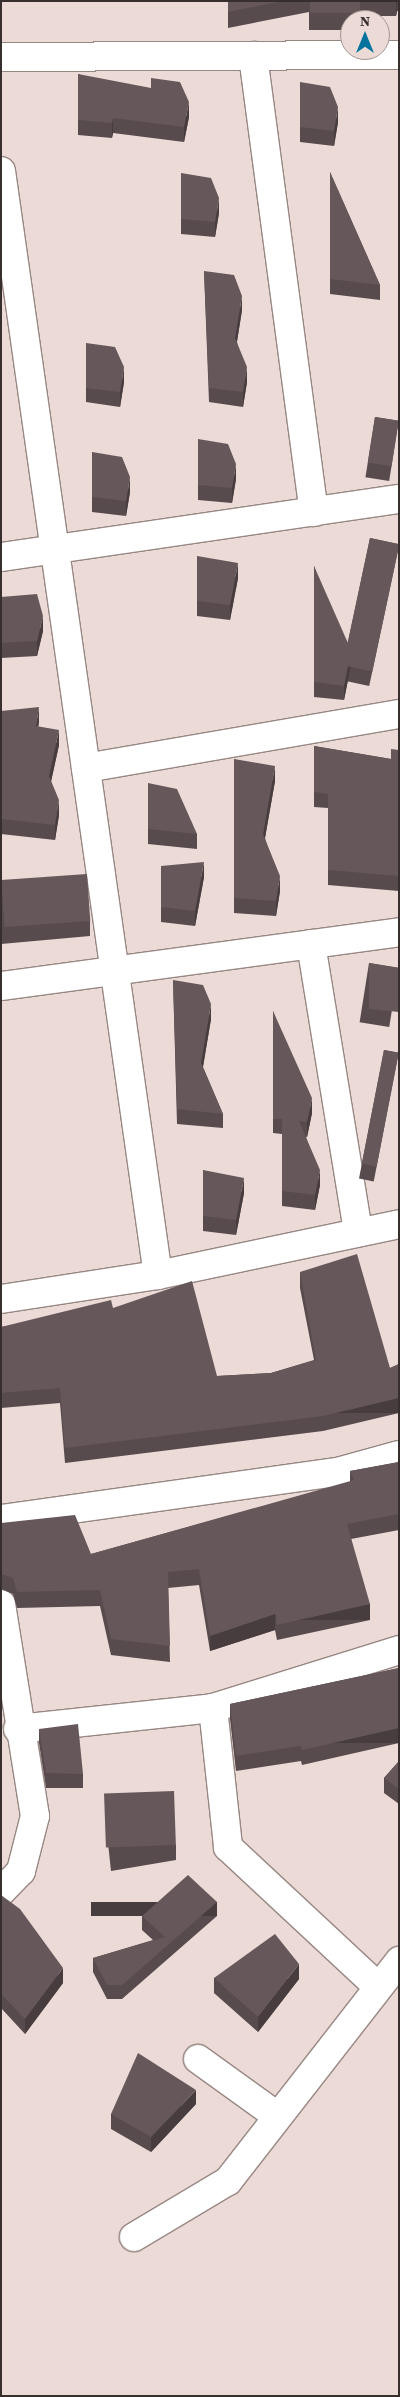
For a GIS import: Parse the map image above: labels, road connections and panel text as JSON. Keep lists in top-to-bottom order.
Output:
{
  "north": "top"
}
